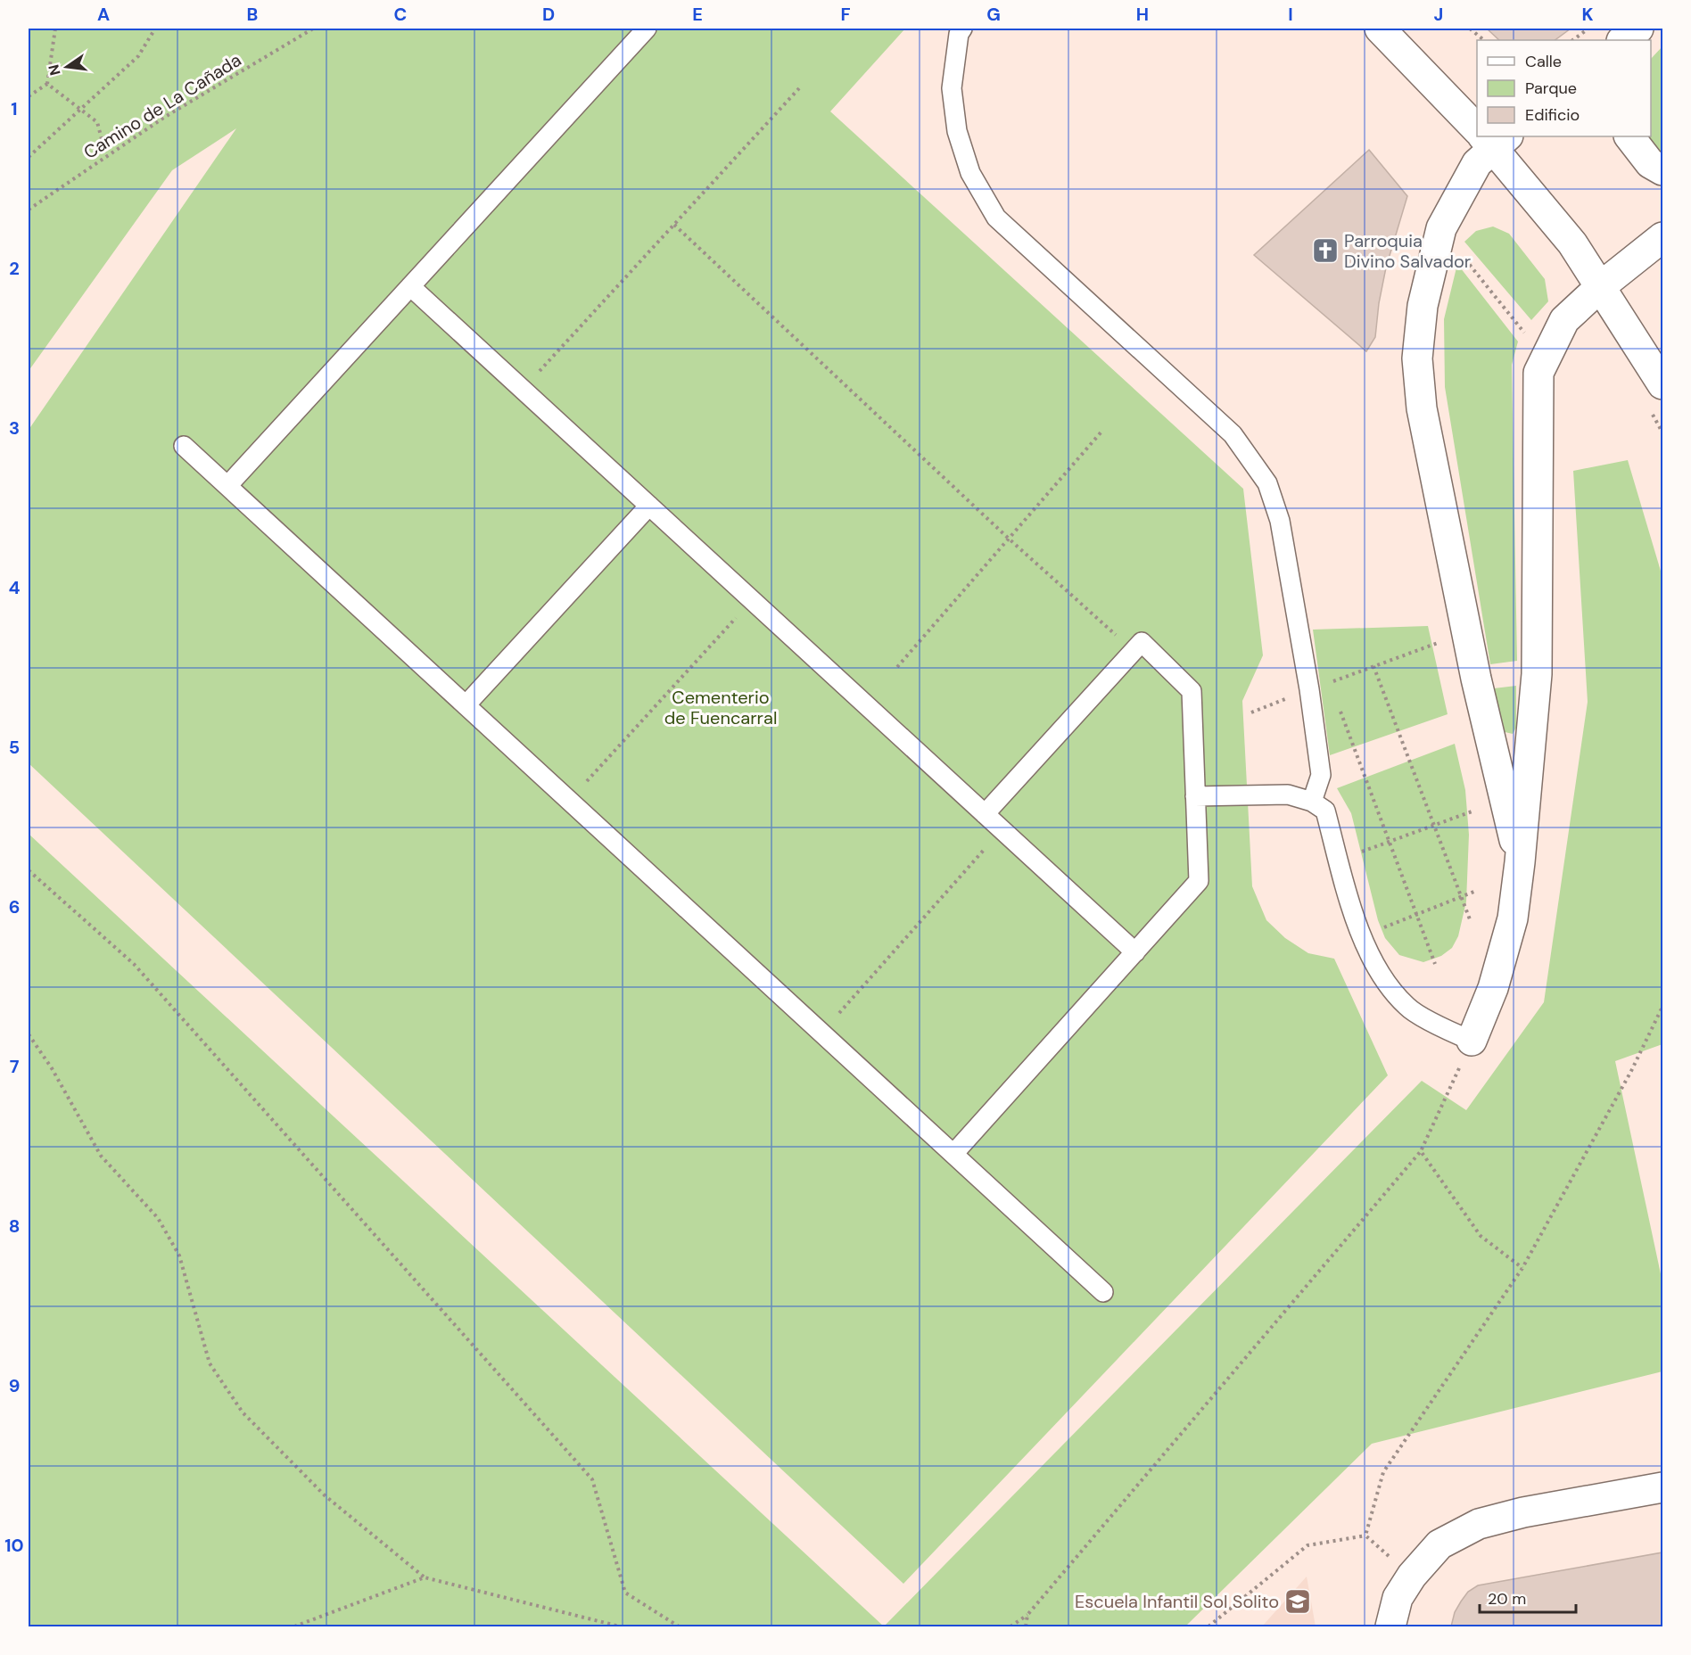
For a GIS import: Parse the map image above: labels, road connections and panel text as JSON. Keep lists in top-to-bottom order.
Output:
{
  "streets": {
    "path": ["Camino de La Cañada"]
  },
  "parks": ["Cementerio de Fuencarral"],
  "places": {
    "church": ["Parroquia Divino Salvador"],
    "school or university": ["Escuela Infantil Sol Solito"]
  },
  "legend": ["Calle", "Parque", "Edificio"],
  "scale_bar": "20 m",
  "north": "left",
  "grid": {
    "columns": [
      "A",
      "B",
      "C",
      "D",
      "E",
      "F",
      "G",
      "H",
      "I",
      "J",
      "K"
    ],
    "rows": [
      "1",
      "2",
      "3",
      "4",
      "5",
      "6",
      "7",
      "8",
      "9",
      "10"
    ]
  }
}
